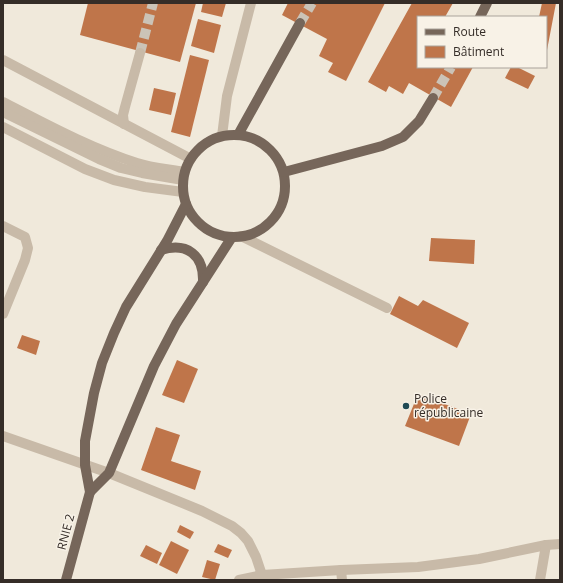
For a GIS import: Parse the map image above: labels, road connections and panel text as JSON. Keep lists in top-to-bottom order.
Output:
{
  "streets": {
    "main road": ["RNIE 2"]
  },
  "places": ["Police républicaine"],
  "legend": ["Route", "Bâtiment"]
}
